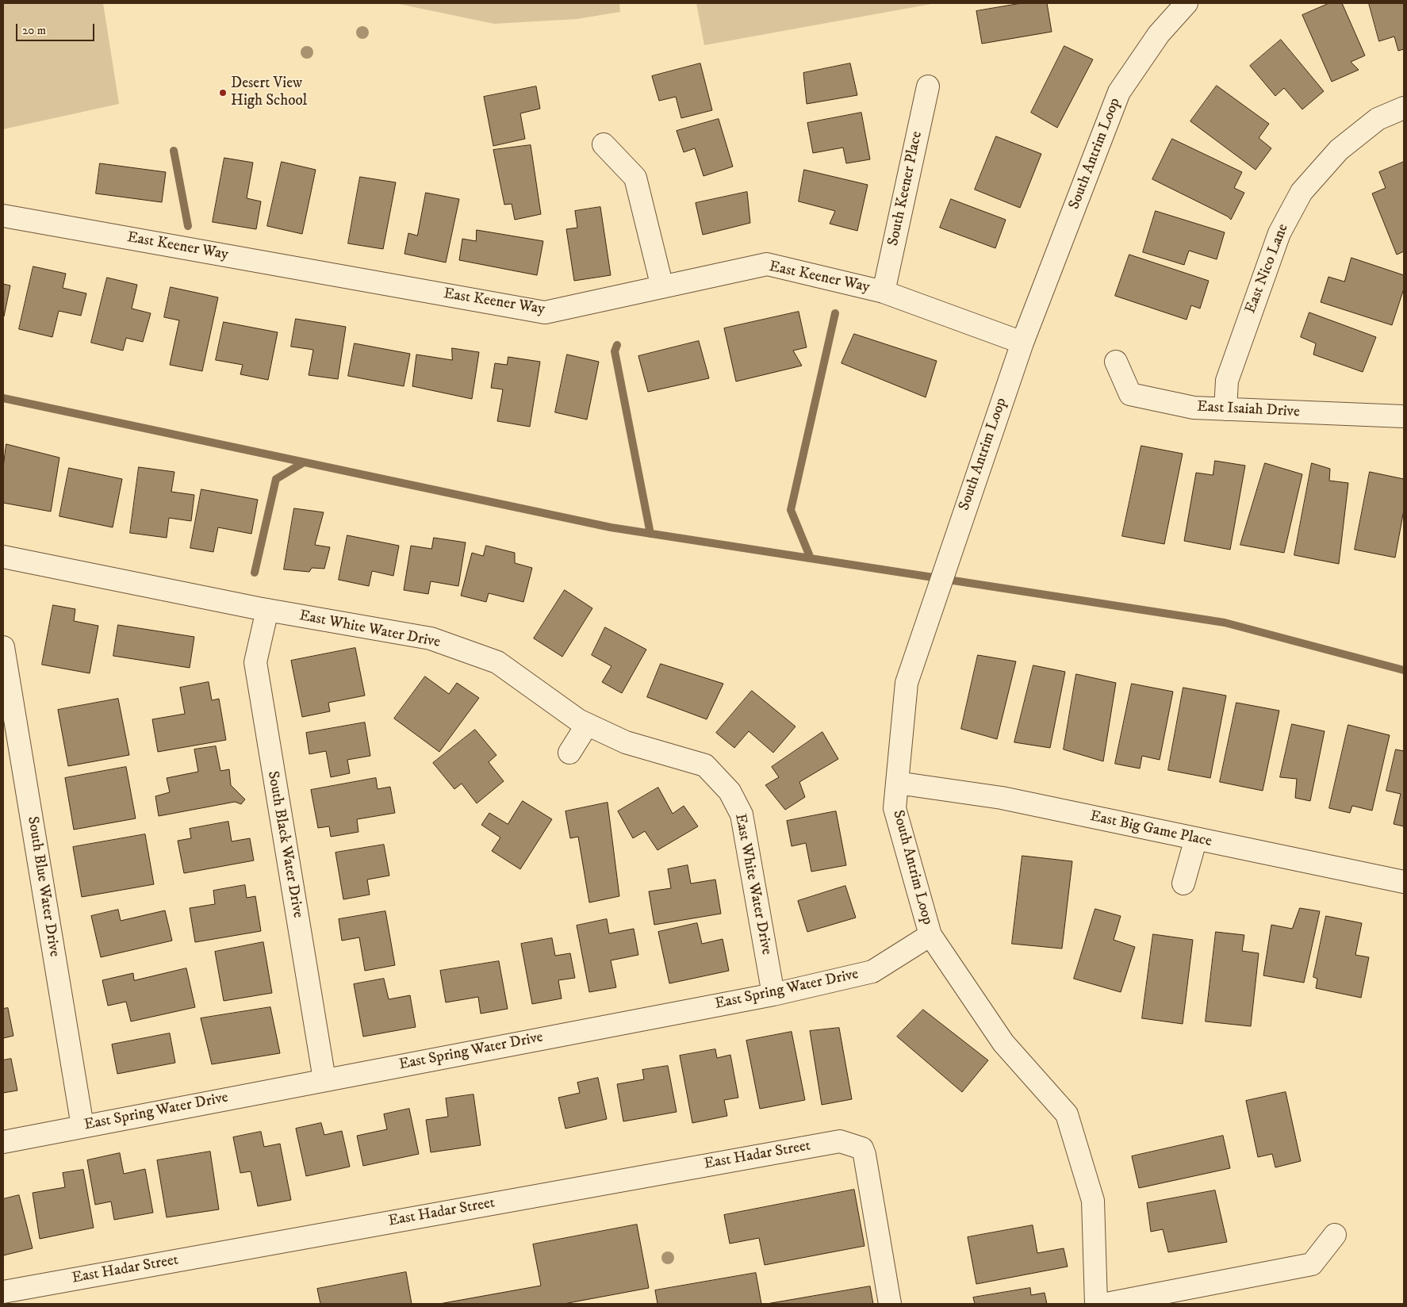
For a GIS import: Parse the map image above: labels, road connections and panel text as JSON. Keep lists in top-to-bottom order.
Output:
{
  "streets": {
    "street": [
      "South Antrim Loop",
      "South Keener Place",
      "East Keener Way",
      "East Nico Lane",
      "East Isaiah Drive",
      "East White Water Drive",
      "East Big Game Place",
      "South Black Water Drive",
      "South Blue Water Drive",
      "East Spring Water Drive",
      "East Hadar Street"
    ]
  },
  "crossings": [
    ["South Antrim Loop", "East Keener Way"],
    ["South Antrim Loop", "East Big Game Place"],
    ["South Antrim Loop", "East Spring Water Drive"],
    ["South Keener Place", "East Keener Way"],
    ["East Nico Lane", "East Isaiah Drive"],
    ["East White Water Drive", "South Black Water Drive"],
    ["East White Water Drive", "East Spring Water Drive"],
    ["South Black Water Drive", "East Spring Water Drive"],
    ["South Blue Water Drive", "East Spring Water Drive"]
  ],
  "places": ["Desert View High School"],
  "scale_bar": "20 m"
}
